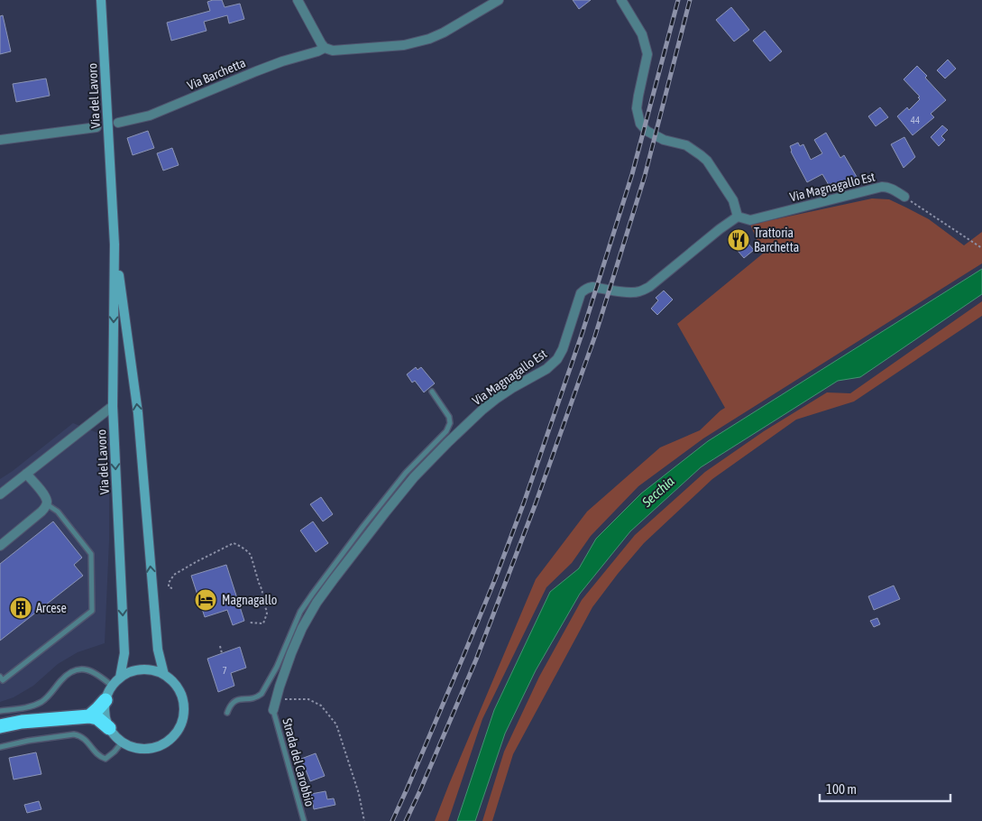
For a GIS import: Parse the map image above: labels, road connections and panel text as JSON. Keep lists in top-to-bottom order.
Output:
{
  "streets": {
    "main road": ["Via del Lavoro"],
    "street": ["Via Barchetta", "Via Magnagallo Est"],
    "lane": ["Strada del Carobbio"]
  },
  "crossings": [
    ["Via Magnagallo Est", "Strada del Carobbio"]
  ],
  "water": ["Secchia"],
  "places": {
    "restaurant": ["Trattoria Barchetta"],
    "hotel": ["Magnagallo"],
    "building": ["Arcese"]
  },
  "house_numbers": ["44", "7"],
  "scale_bar": "100 m"
}
